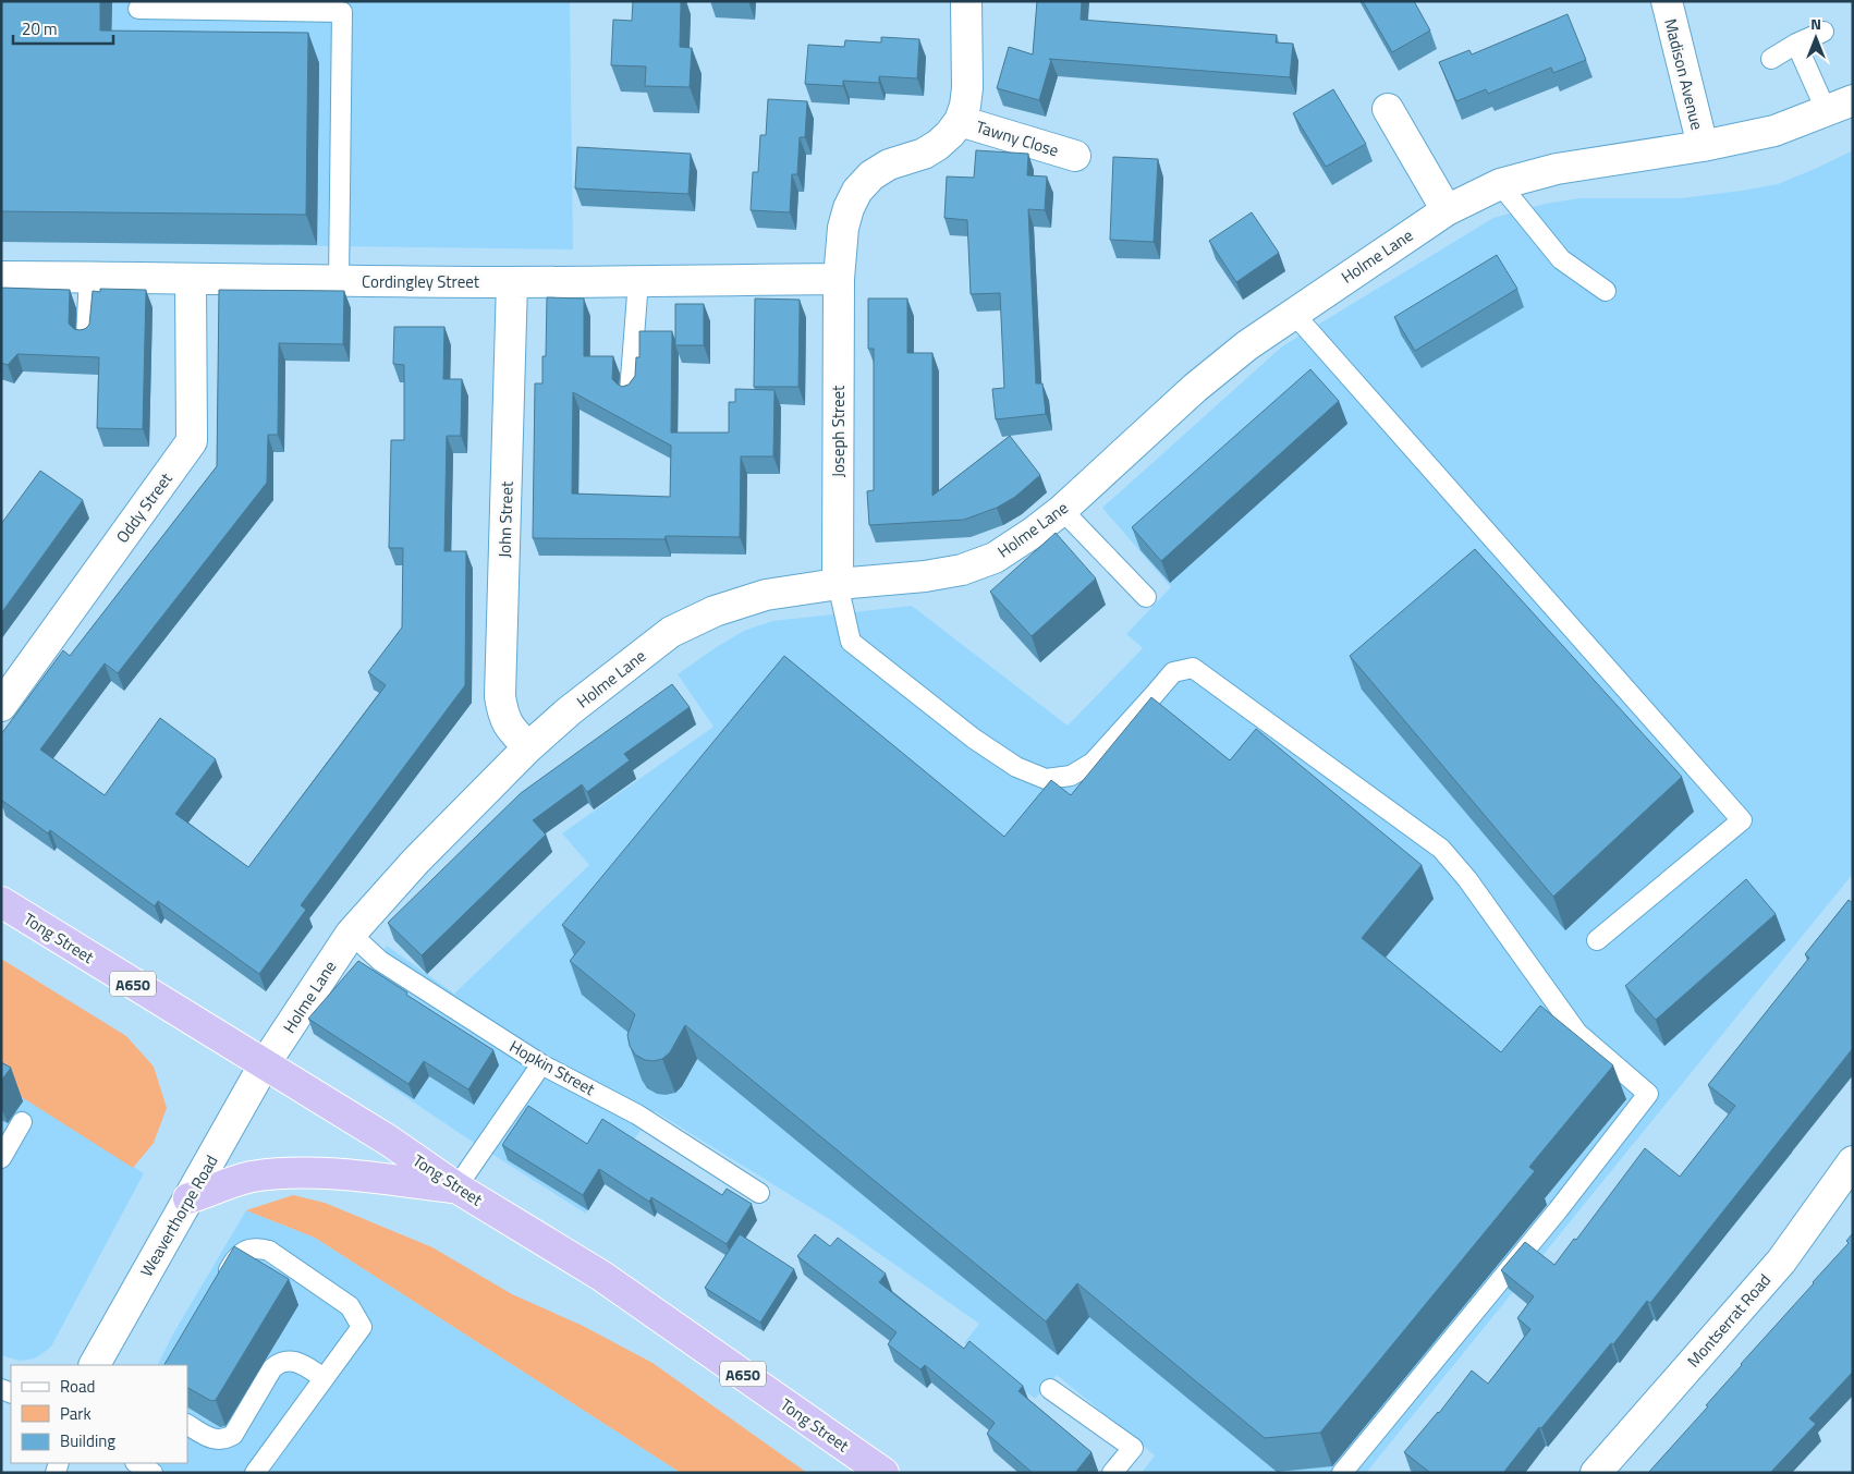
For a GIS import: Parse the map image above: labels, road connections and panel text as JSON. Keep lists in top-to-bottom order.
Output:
{
  "streets": {
    "highway": ["Tong Street", "A650"],
    "street": [
      "Madison Avenue",
      "Tawny Close",
      "Holme Lane",
      "Cordingley Street",
      "Joseph Street",
      "Oddy Street",
      "John Street",
      "Weaverthorpe Road",
      "Montserrat Road"
    ],
    "lane": ["Hopkin Street"]
  },
  "crossings": [
    ["Madison Avenue", "Holme Lane"],
    ["Tawny Close", "Joseph Street"],
    ["Holme Lane", "Joseph Street"],
    ["Holme Lane", "John Street"],
    ["Holme Lane", "Tong Street"],
    ["Holme Lane", "Hopkin Street"],
    ["Holme Lane", "Weaverthorpe Road"],
    ["Cordingley Street", "Joseph Street"],
    ["Cordingley Street", "Oddy Street"],
    ["Cordingley Street", "John Street"],
    ["Tong Street", "Weaverthorpe Road"]
  ],
  "legend": ["Road", "Park", "Building"],
  "scale_bar": "20 m",
  "north": "top"
}
